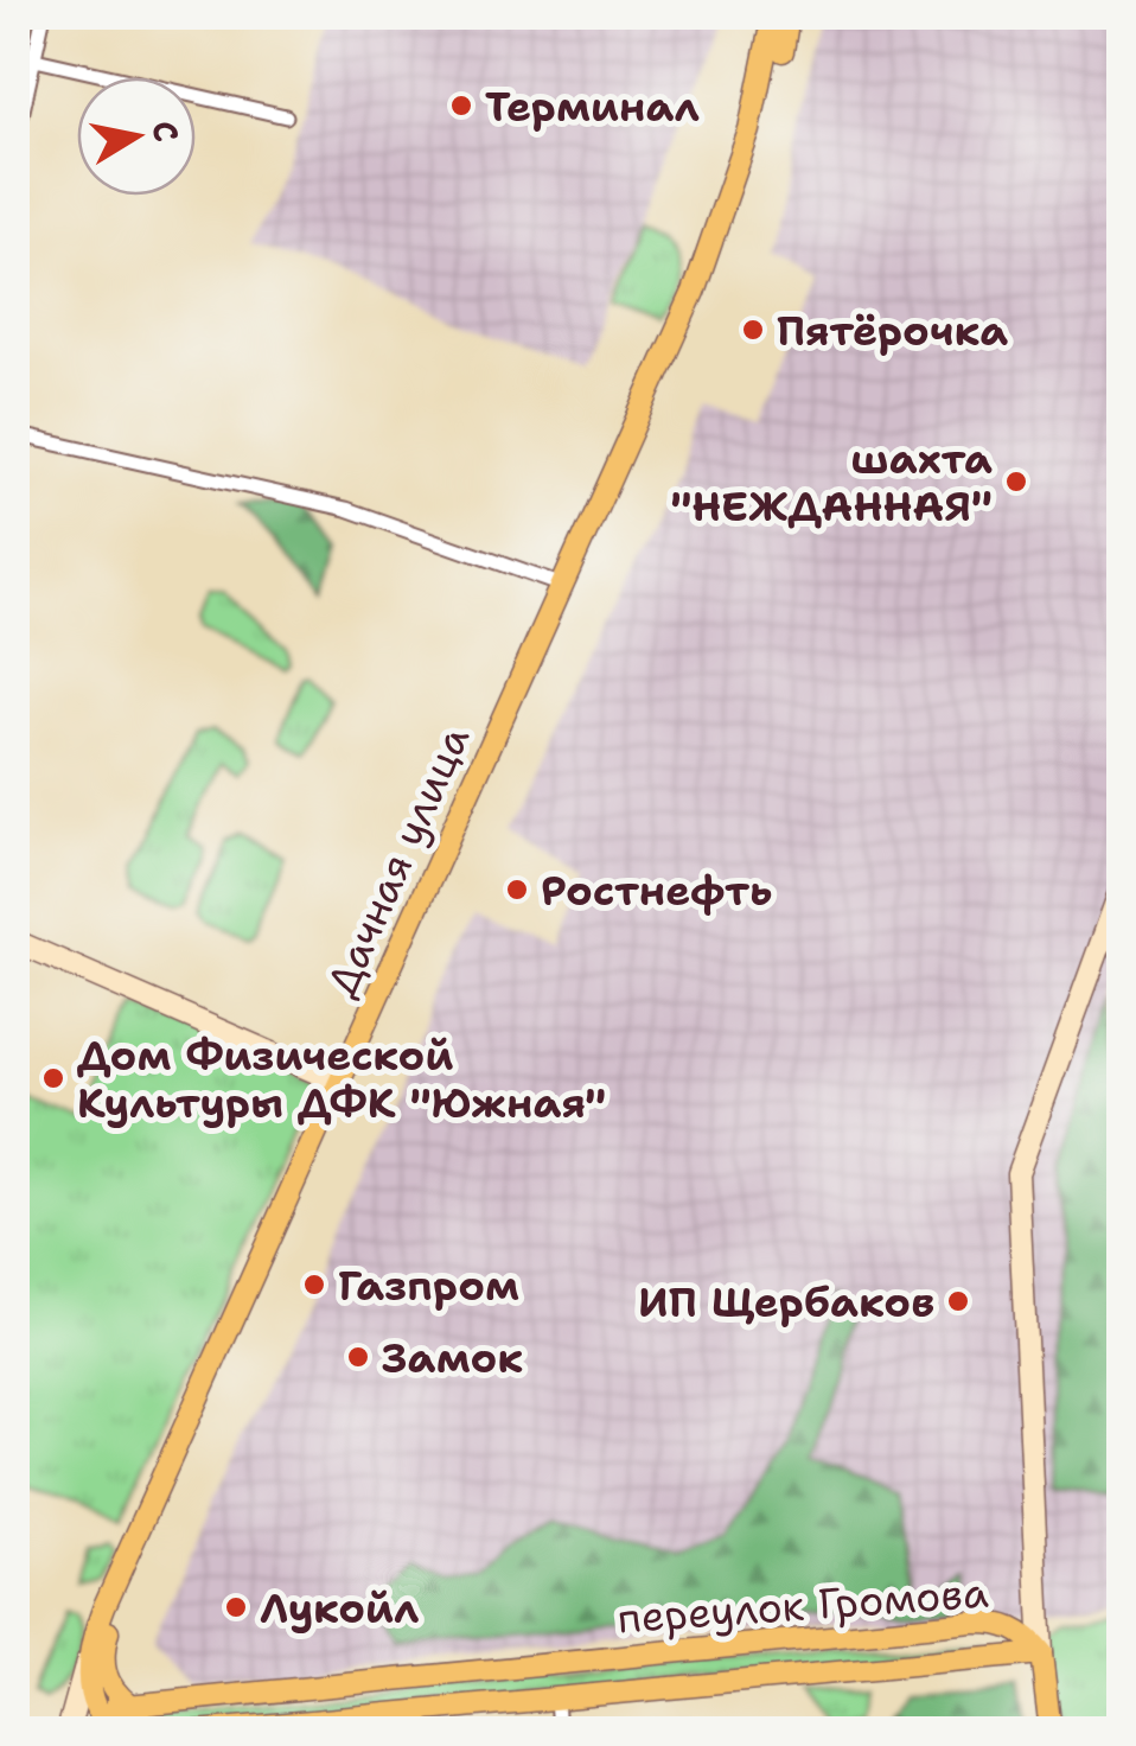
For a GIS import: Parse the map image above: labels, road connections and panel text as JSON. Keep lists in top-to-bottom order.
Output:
{
  "streets": {
    "main road": ["Дачная улица", "переулок Громова"]
  },
  "places": [
    "Терминал",
    "Пятёрочка",
    "шахта \"НЕЖДАННАЯ\"",
    "Ростнефть",
    "Дом Физической Культуры ДФК \"Южная\"",
    "Газпром",
    "ИП Щербаков",
    "Замок",
    "Лукойл"
  ],
  "north": "right"
}
